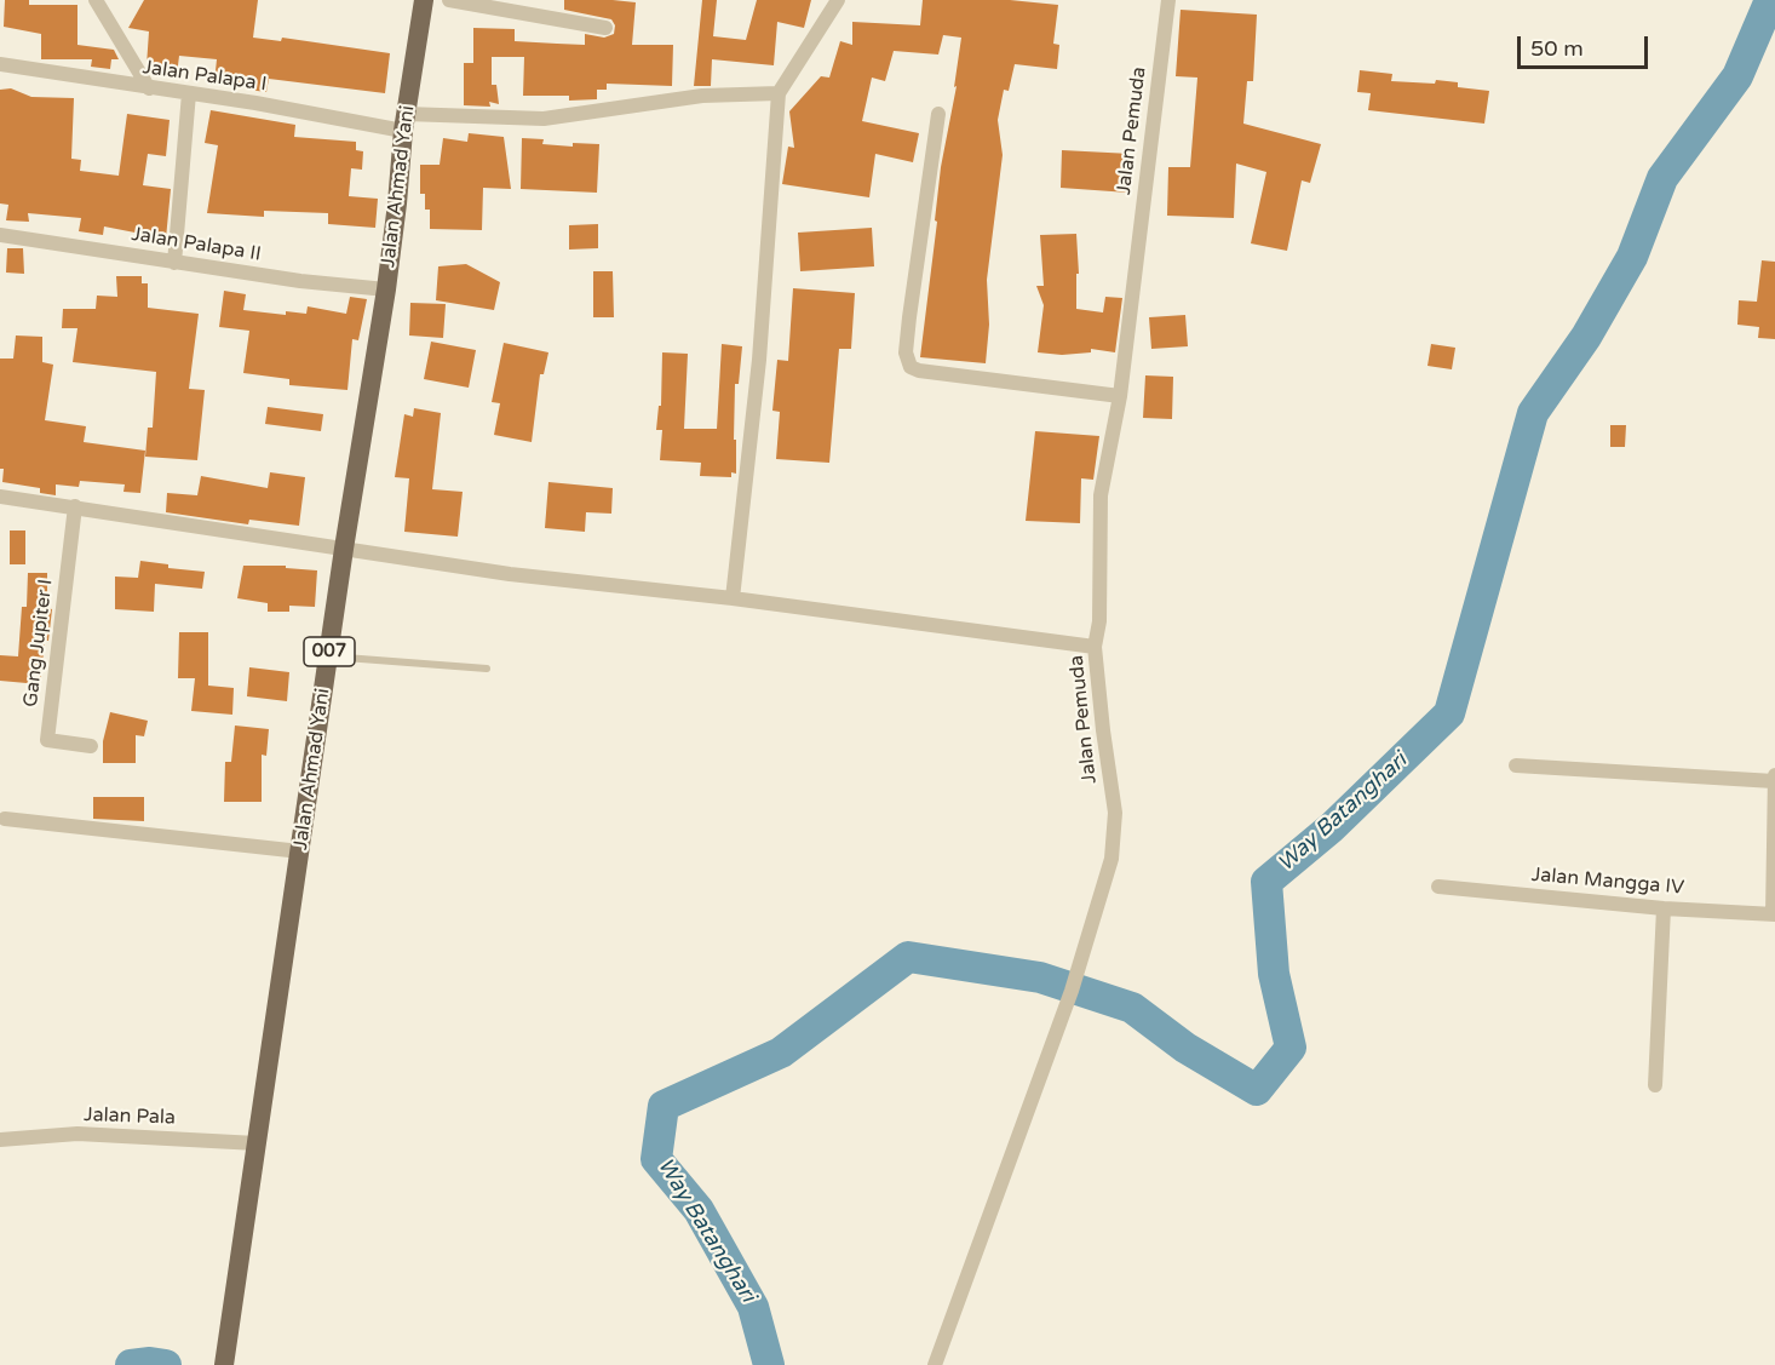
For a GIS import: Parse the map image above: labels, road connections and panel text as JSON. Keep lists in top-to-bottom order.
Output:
{
  "streets": {
    "main road": ["Jalan Ahmad Yani", "007"],
    "street": [
      "Jalan Palapa I",
      "Jalan Pemuda",
      "Jalan Palapa II",
      "Gang Jupiter I",
      "Jalan Mangga IV",
      "Jalan Pala"
    ]
  },
  "crossings": [
    ["Jalan Palapa I", "Jalan Ahmad Yani"],
    ["Jalan Ahmad Yani", "Jalan Palapa II"],
    ["Jalan Ahmad Yani", "Jalan Pala"]
  ],
  "water": ["Way Batanghari"],
  "scale_bar": "50 m"
}
